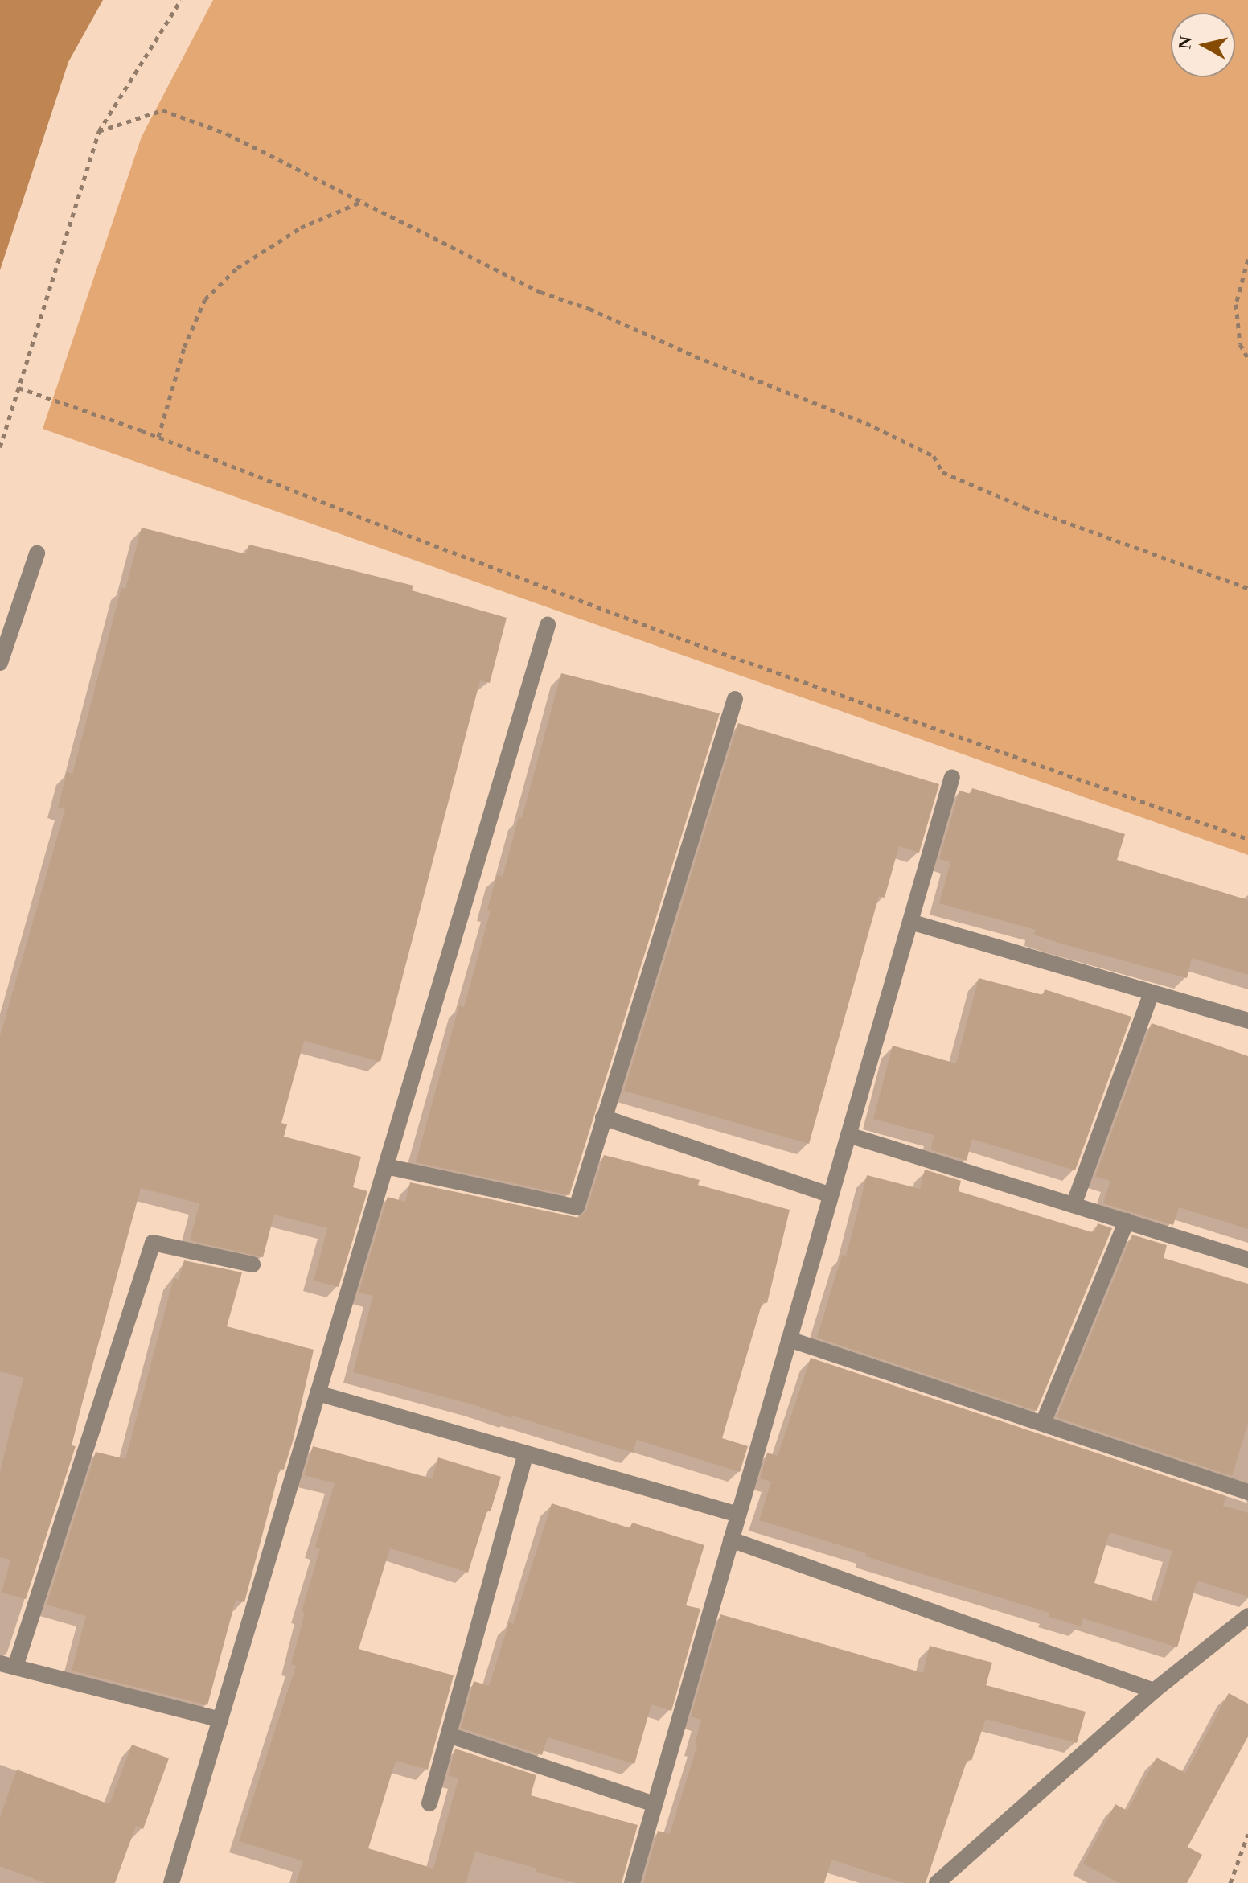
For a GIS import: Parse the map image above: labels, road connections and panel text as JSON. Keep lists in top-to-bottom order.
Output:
{
  "north": "left"
}
